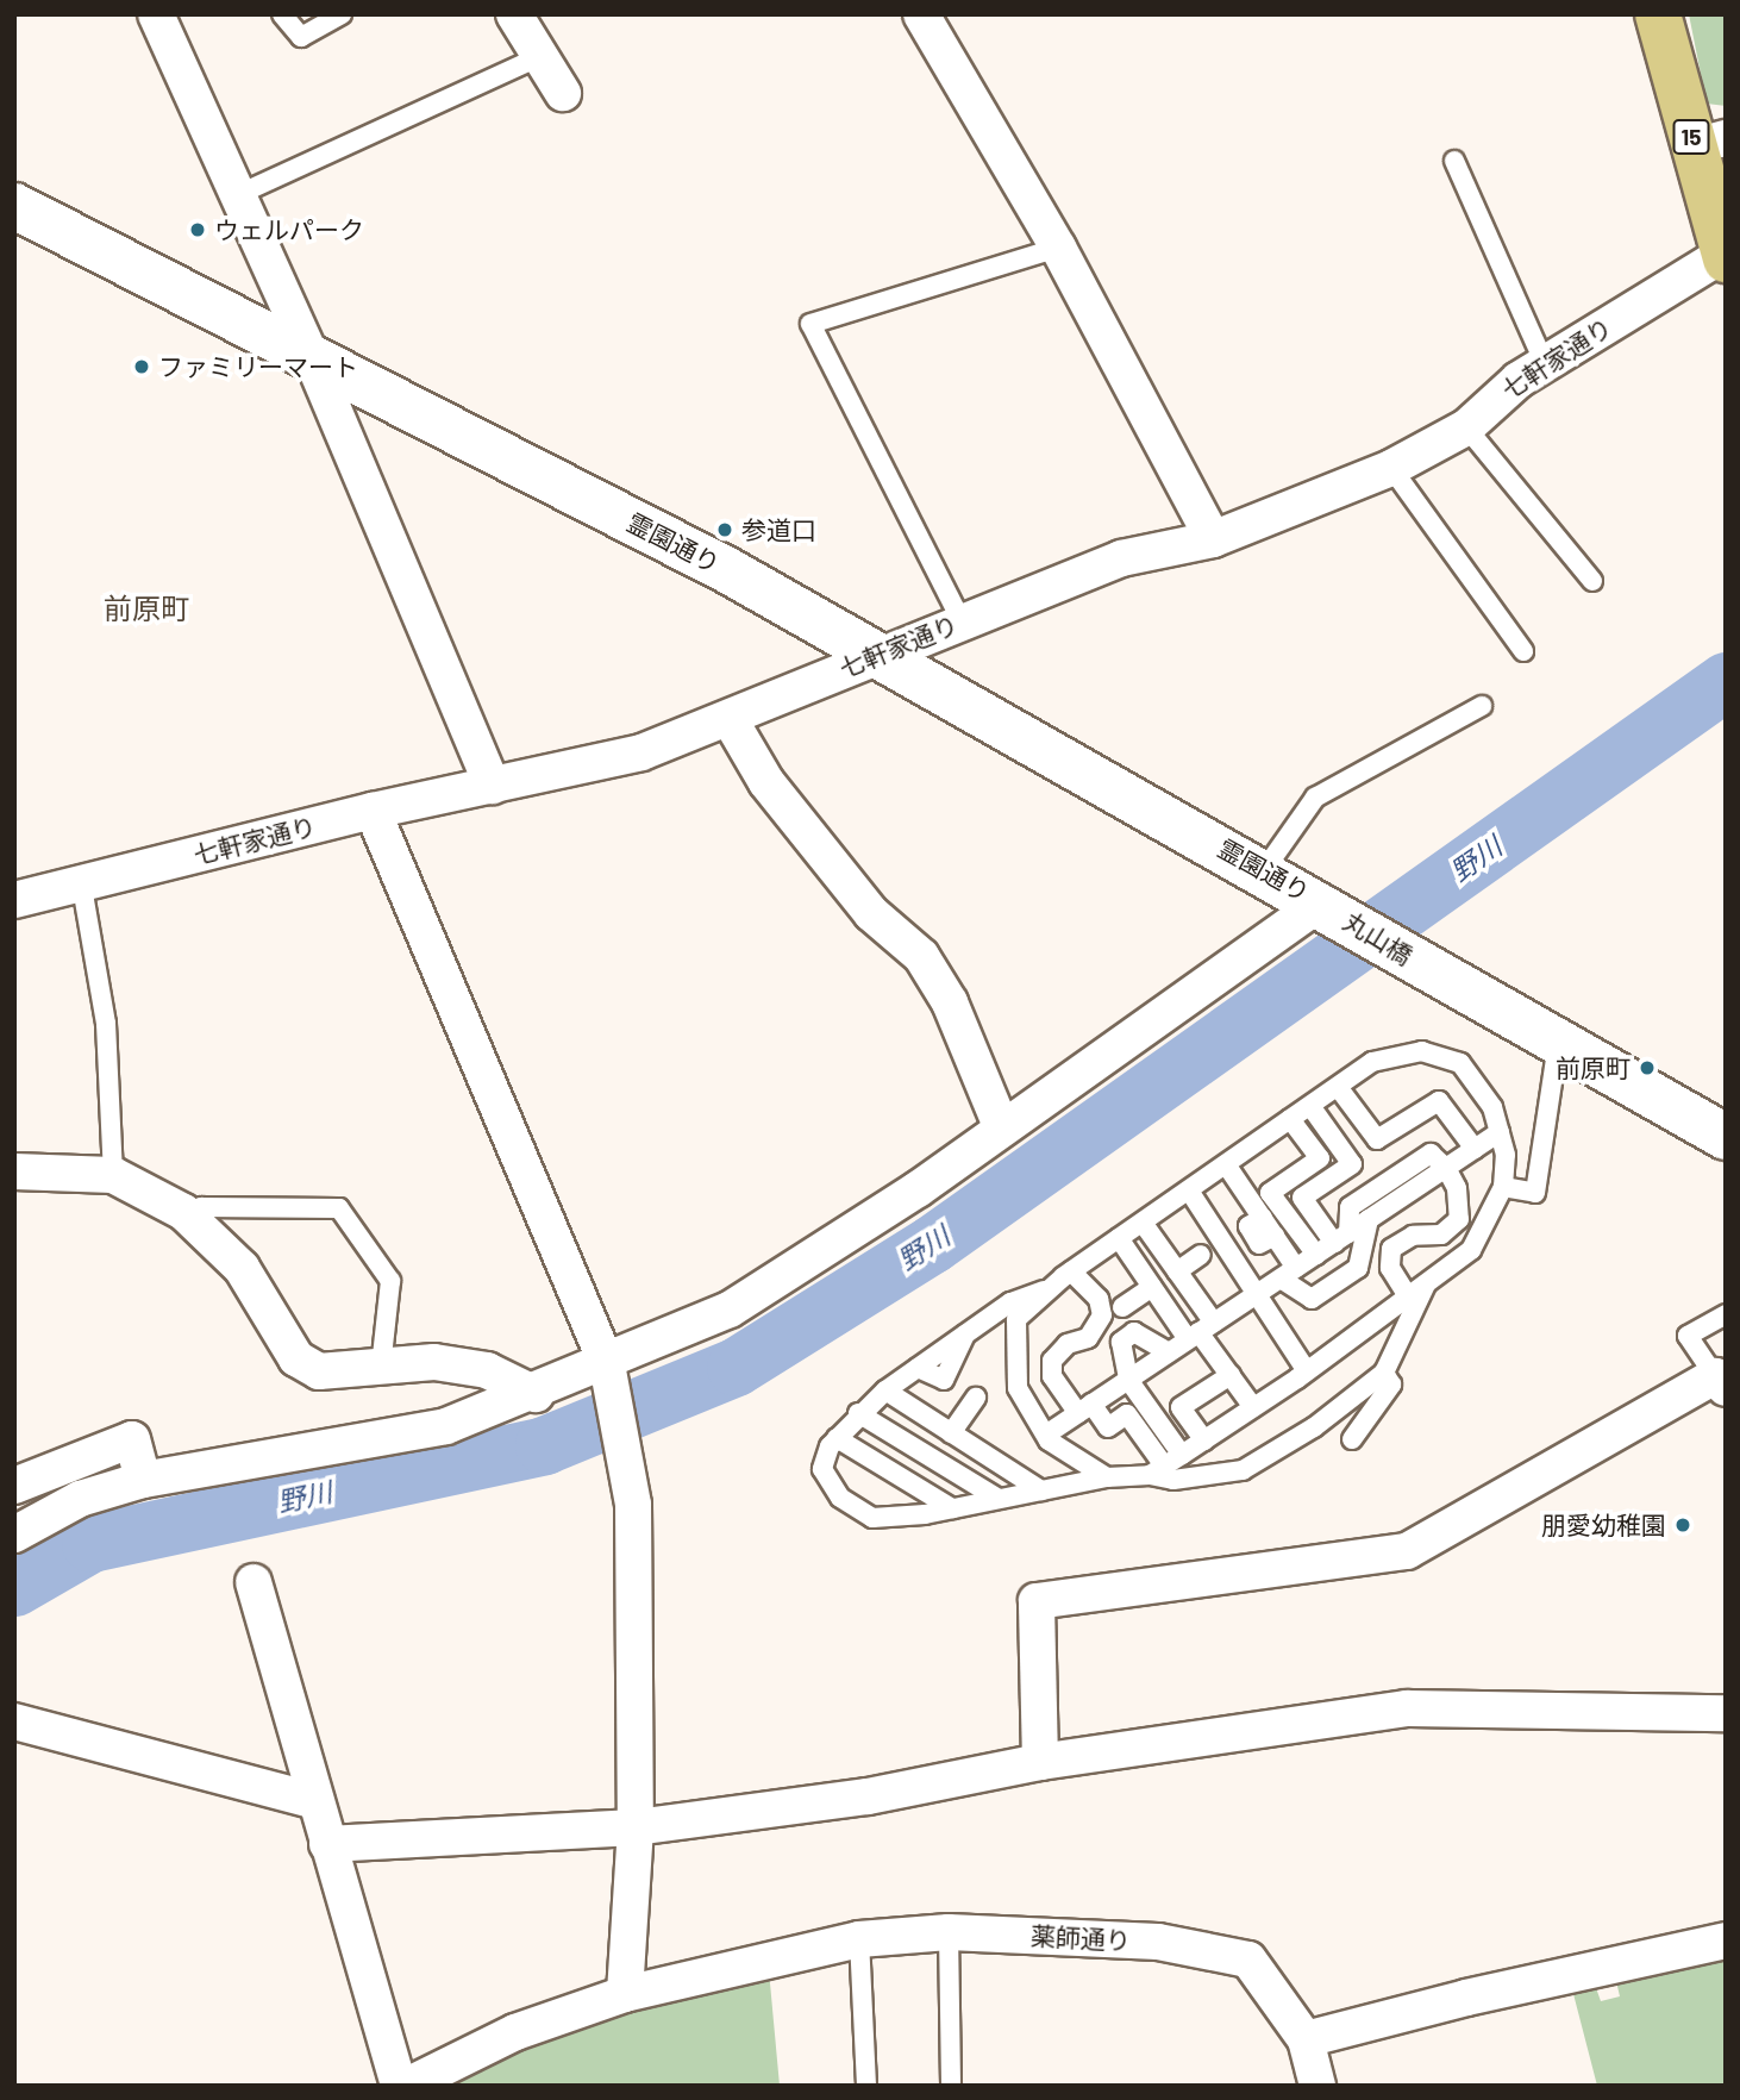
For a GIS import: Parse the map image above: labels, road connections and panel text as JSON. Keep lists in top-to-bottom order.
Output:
{
  "streets": {
    "main road": ["15"],
    "street": [
      "七軒家通り",
      "霊園通り",
      "丸山橋",
      "薬師通り"
    ]
  },
  "crossings": [
    ["15", "七軒家通り"],
    ["七軒家通り", "霊園通り"],
    ["霊園通り", "丸山橋"]
  ],
  "districts": ["前原町"],
  "water": ["野川"],
  "places": [
    "ウェルパーク",
    "ファミリーマート",
    "参道口",
    "前原町",
    "朋愛幼稚園"
  ]
}
